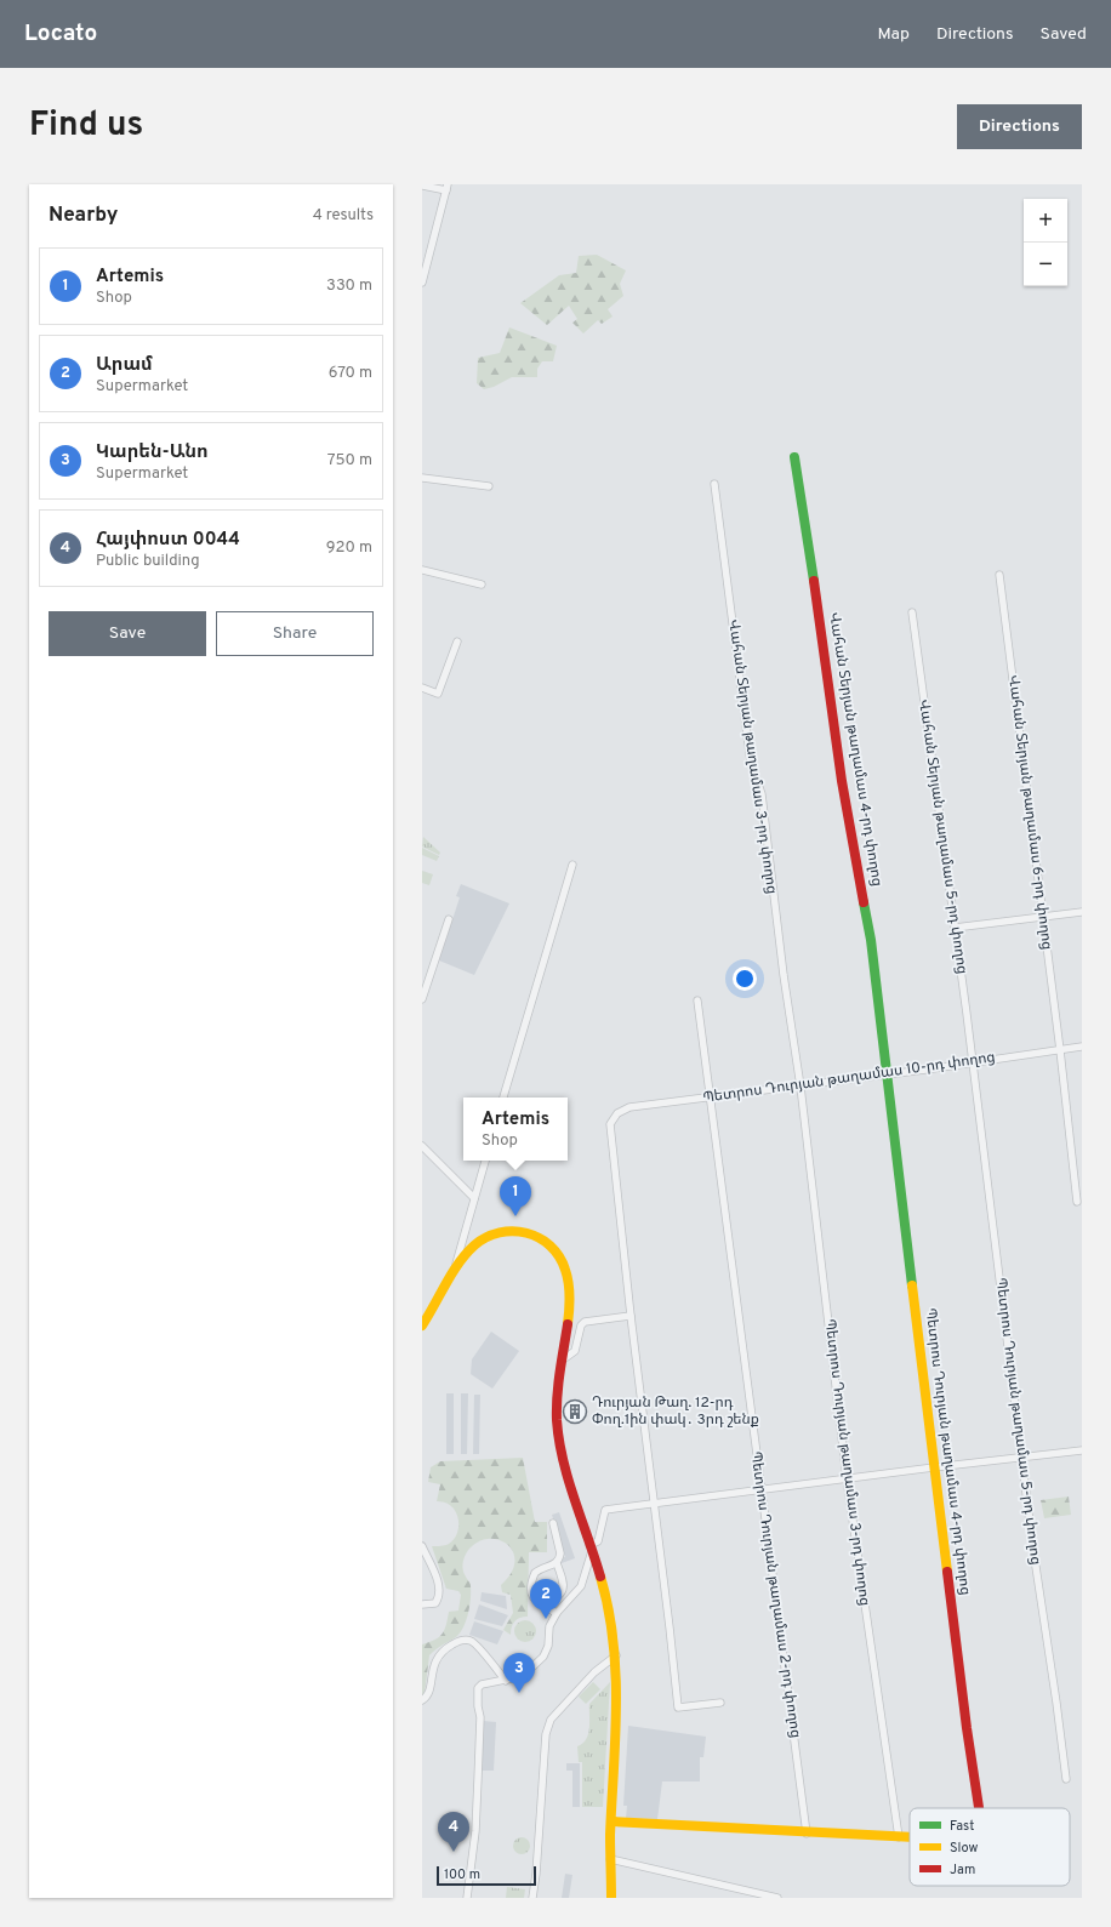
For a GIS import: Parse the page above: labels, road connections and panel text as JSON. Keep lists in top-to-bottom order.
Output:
{
  "streets": {
    "street": [
      "Վահան Տերյան թաղամաս 4-րդ փողոց",
      "Վահան Տերյան թաղամաս 3-րդ փողոց",
      "Վահան Տերյան թաղամաս 6-րդ փողոց",
      "Վահան Տերյան թաղամաս 5-րդ փողոց",
      "Պետրոս Դուրյան թաղամաս 10-րդ փողոց",
      "Պետրոս Դուրյան թաղամաս 5-րդ փողոց",
      "Պետրոս Դուրյան թաղամաս 4-րդ փողոց",
      "Պետրոս Դուրյան թաղամաս 3-րդ փողոց",
      "Պետրոս Դուրյան թաղամաս 2-րդ փողոց"
    ]
  },
  "crossings": [
    ["Վահան Տերյան թաղամաս 4-րդ փողոց", "Պետրոս Դուրյան թաղամաս 10-րդ փողոց"],
    ["Վահան Տերյան թաղամաս 4-րդ փողոց", "Պետրոս Դուրյան թաղամաս 4-րդ փողոց"],
    ["Վահան Տերյան թաղամաս 3-րդ փողոց", "Պետրոս Դուրյան թաղամաս 10-րդ փողոց"],
    ["Վահան Տերյան թաղամաս 3-րդ փողոց", "Պետրոս Դուրյան թաղամաս 3-րդ փողոց"],
    ["Վահան Տերյան թաղամաս 6-րդ փողոց", "Պետրոս Դուրյան թաղամաս 10-րդ փողոց"],
    ["Վահան Տերյան թաղամաս 5-րդ փողոց", "Պետրոս Դուրյան թաղամաս 10-րդ փողոց"],
    ["Վահան Տերյան թաղամաս 5-րդ փողոց", "Պետրոս Դուրյան թաղամաս 5-րդ փողոց"],
    ["Պետրոս Դուրյան թաղամաս 10-րդ փողոց", "Պետրոս Դուրյան թաղամաս 5-րդ փողոց"],
    ["Պետրոս Դուրյան թաղամաս 10-րդ փողոց", "Պետրոս Դուրյան թաղամաս 4-րդ փողոց"],
    ["Պետրոս Դուրյան թաղամաս 10-րդ փողոց", "Պետրոս Դուրյան թաղամաս 3-րդ փողոց"],
    ["Պետրոս Դուրյան թաղամաս 10-րդ փողոց", "Պետրոս Դուրյան թաղամաս 2-րդ փողոց"],
    ["Պետրոս Դուրյան թաղամաս 4-րդ փողոց", "Պետրոս Դուրյան թաղամաս 3-րդ փողոց"]
  ],
  "places": {
    "building": ["Դուրյան Թաղ. 12-րդ Փող.1ին փակ․ 3րդ շենք"]
  },
  "legend": ["Fast", "Slow", "Jam"],
  "scale_bar": "100 m",
  "page": {
    "header": "Locato",
    "nav": ["Map", "Directions", "Saved"],
    "title": "Find us",
    "buttons": [
      "Directions",
      ["Save", "Share"]
    ],
    "heading": ["Nearby", "4 results"],
    "map_buttons": ["+", "−"],
    "list": [
      {
        "mark": "1",
        "name": "Artemis",
        "note": "Shop",
        "value": "330 m"
      },
      {
        "mark": "2",
        "name": "Արամ",
        "note": "Supermarket",
        "value": "670 m"
      },
      {
        "mark": "3",
        "name": "Կարեն-Անո",
        "note": "Supermarket",
        "value": "750 m"
      },
      {
        "mark": "4",
        "name": "Հայփոստ 0044",
        "note": "Public building",
        "value": "920 m"
      }
    ],
    "popup": ["Artemis", "Shop"],
    "pins": [
      "1",
      "2",
      "3",
      "4"
    ],
    "scale": "100 m"
  }
}
